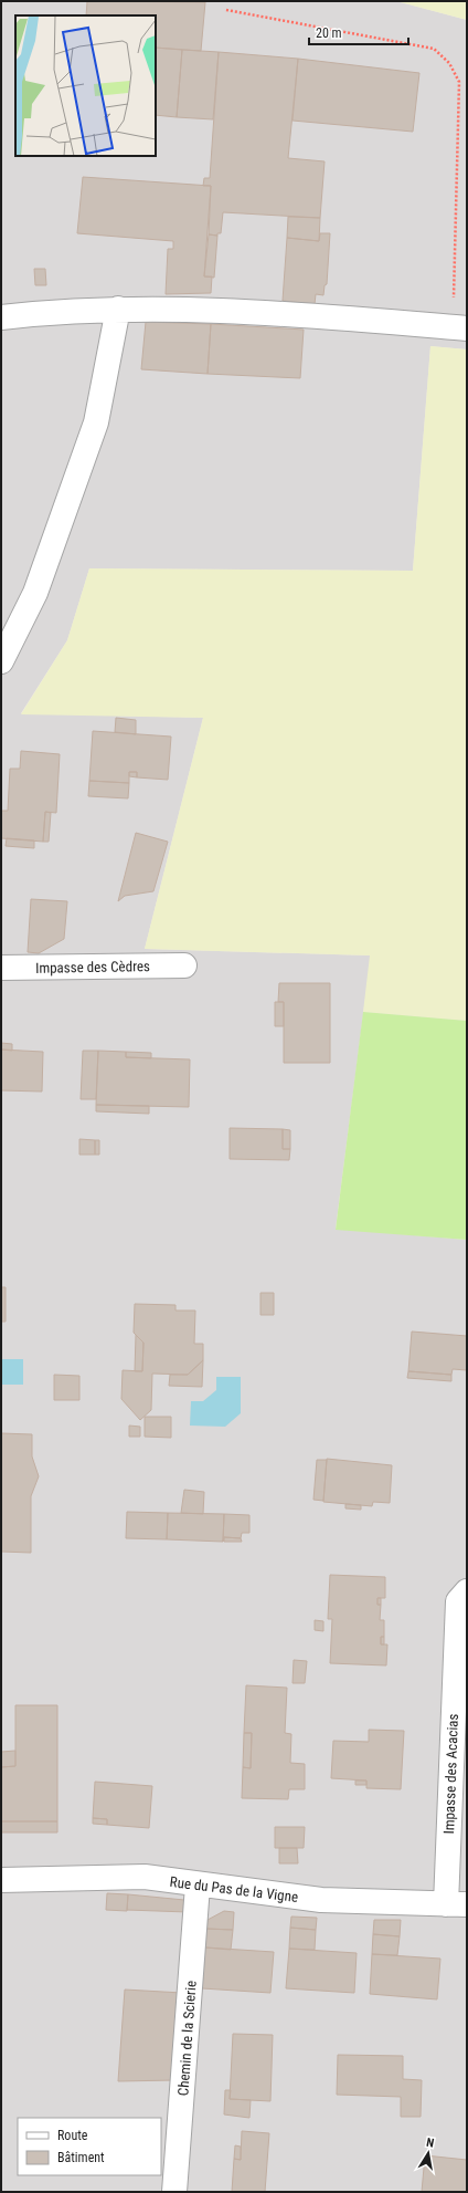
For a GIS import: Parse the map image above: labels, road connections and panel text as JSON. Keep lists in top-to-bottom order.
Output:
{
  "streets": {
    "street": [
      "Impasse des Cèdres",
      "Impasse des Acacias",
      "Rue du Pas de la Vigne",
      "Chemin de la Scierie"
    ]
  },
  "crossings": [
    ["Impasse des Acacias", "Rue du Pas de la Vigne"],
    ["Rue du Pas de la Vigne", "Chemin de la Scierie"]
  ],
  "legend": ["Route", "Bâtiment"],
  "scale_bar": "20 m",
  "north": "top"
}
